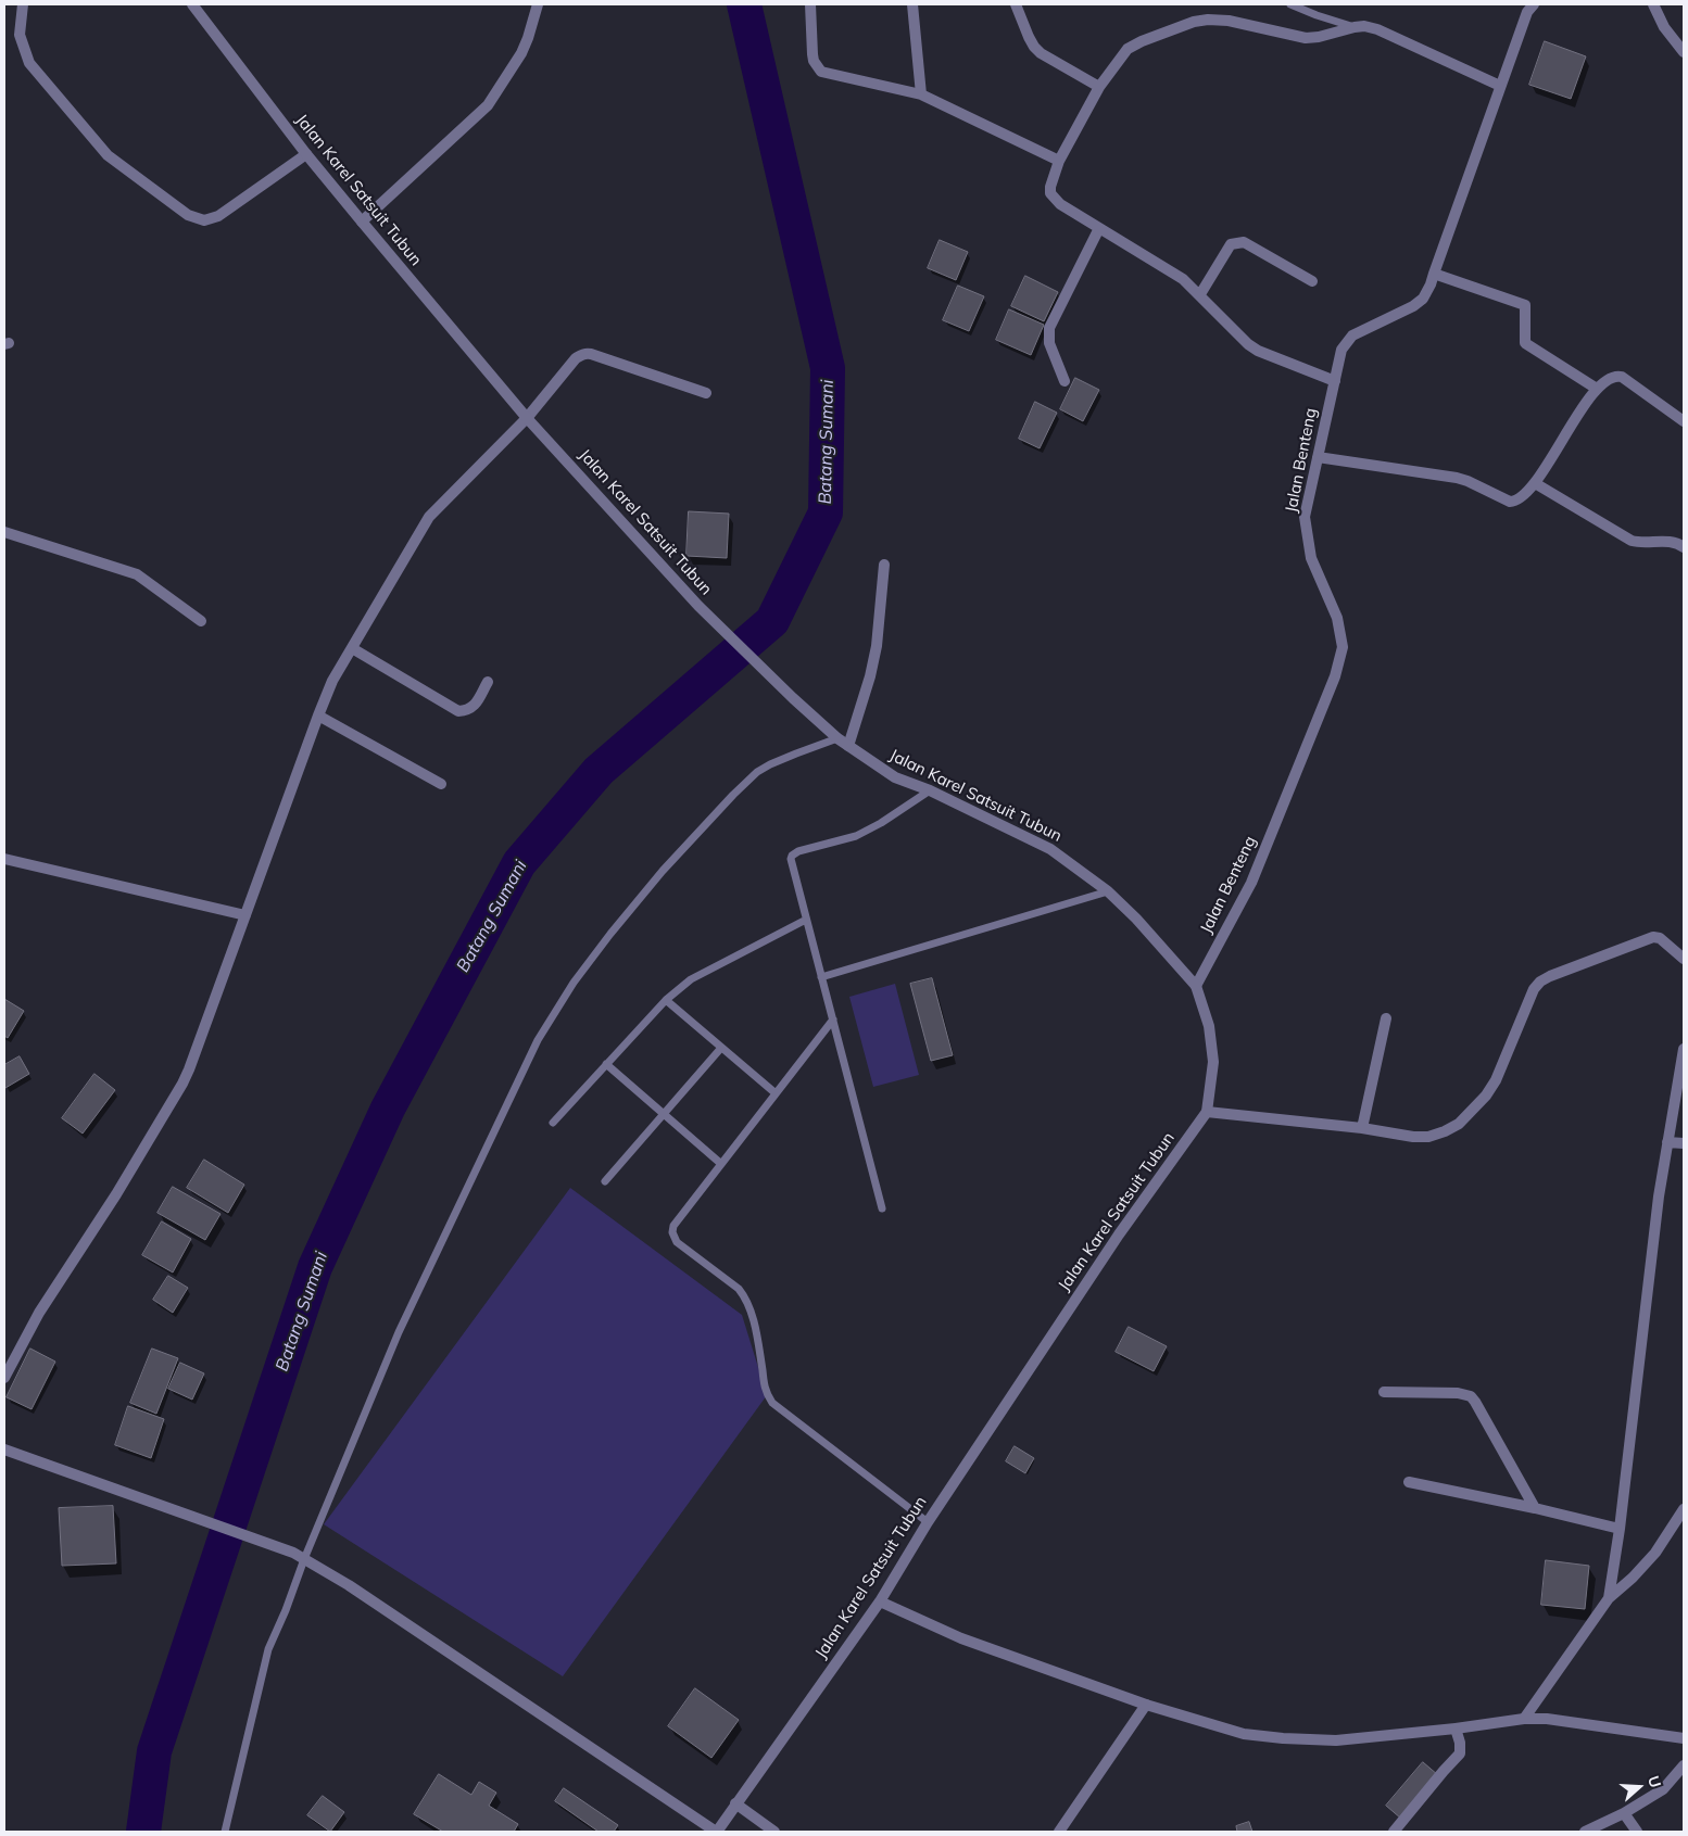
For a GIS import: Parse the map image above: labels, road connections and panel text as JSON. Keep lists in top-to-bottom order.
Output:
{
  "streets": {
    "street": ["Jalan Karel Satsuit Tubun", "Jalan Benteng"]
  },
  "crossings": [
    ["Jalan Karel Satsuit Tubun", "Jalan Benteng"]
  ],
  "water": ["Batang Sumani"],
  "north": "right"
}
